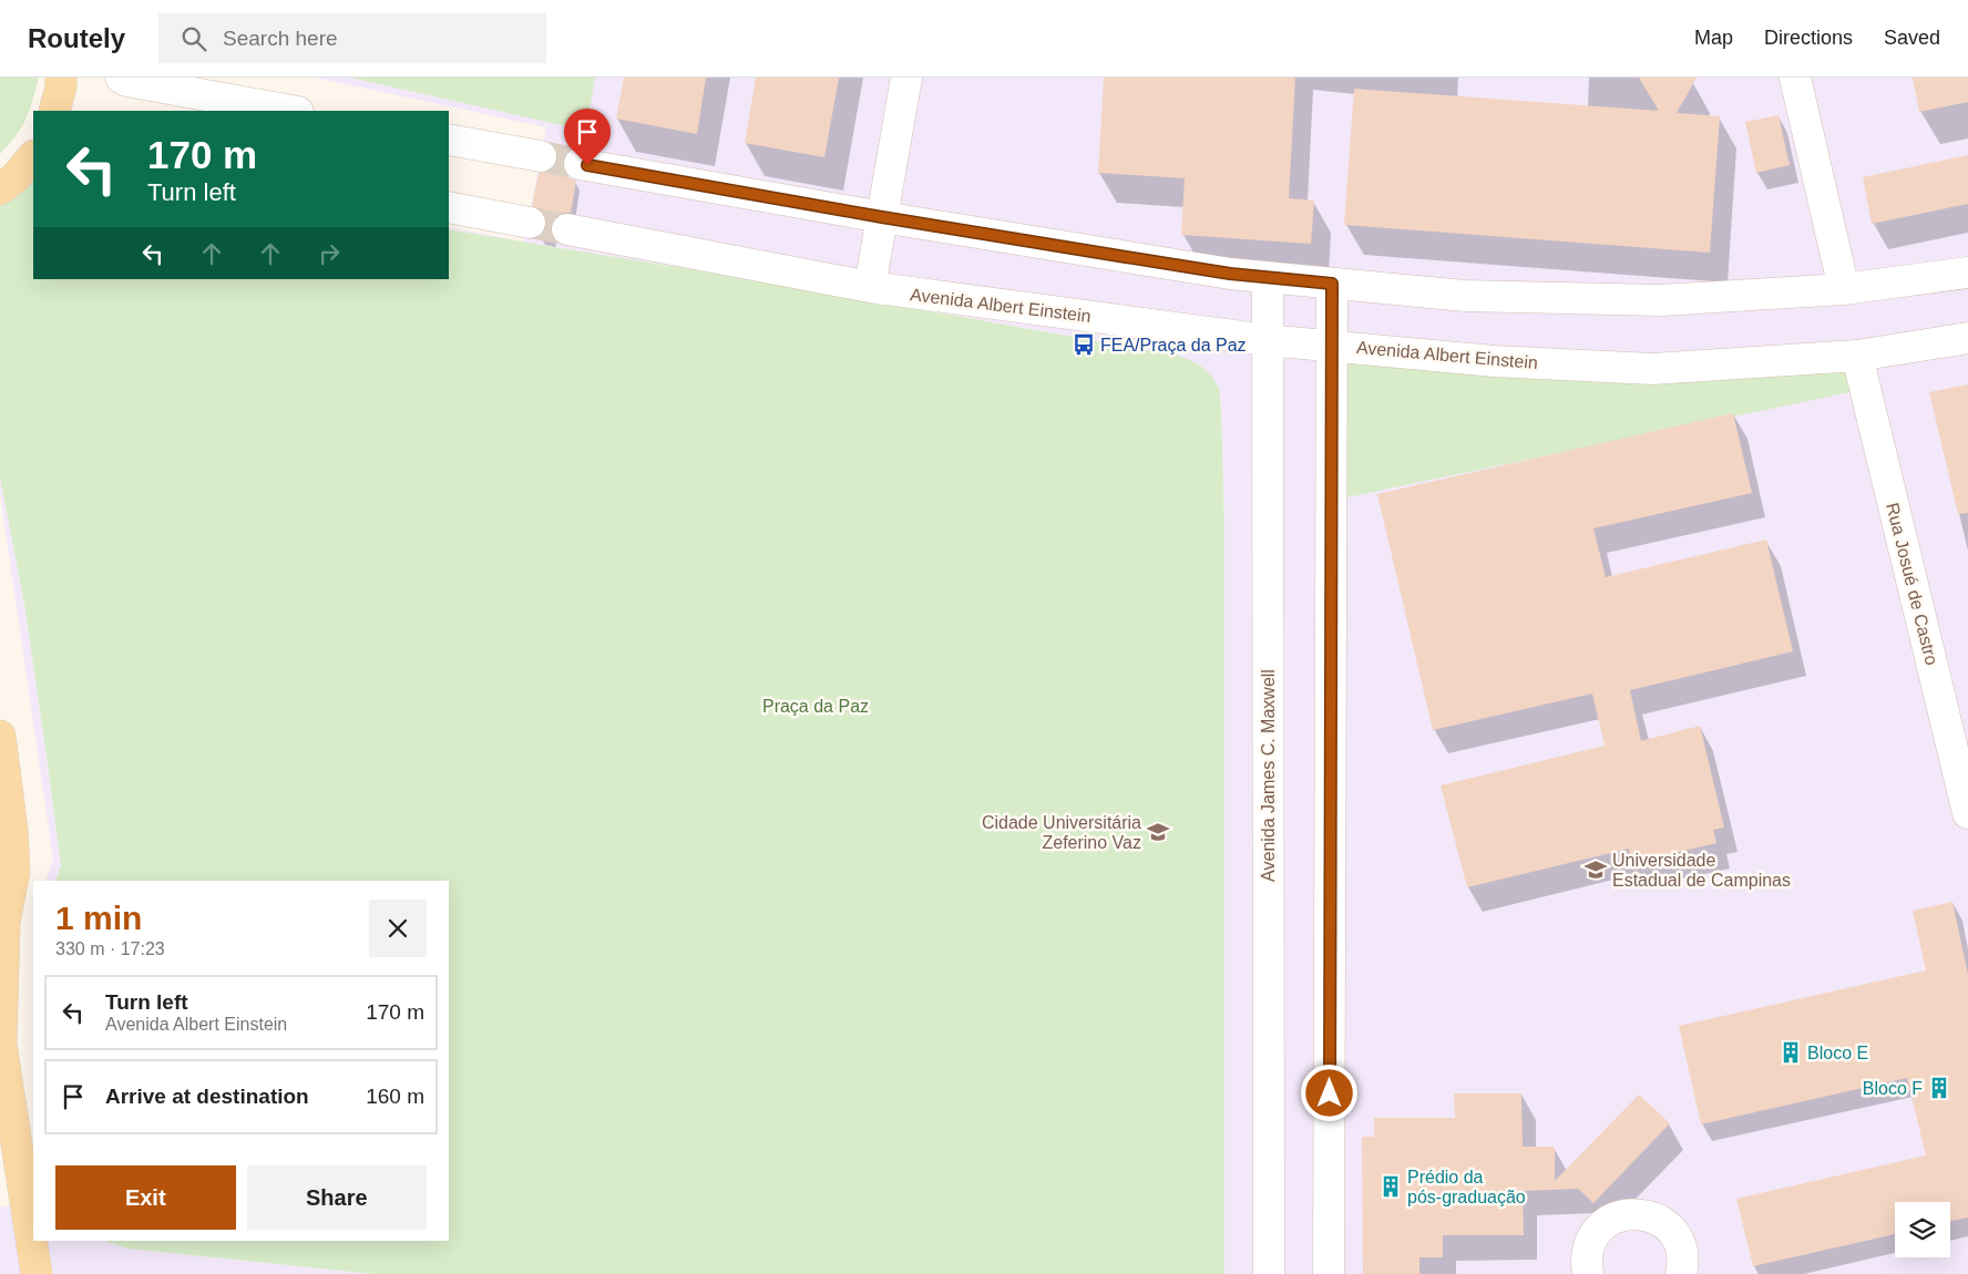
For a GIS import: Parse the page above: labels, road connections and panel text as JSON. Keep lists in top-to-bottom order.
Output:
{
  "streets": {
    "street": ["Avenida Albert Einstein", "Rua Josué de Castro", "Avenida James C. Maxwell"]
  },
  "crossings": [
    ["Avenida Albert Einstein", "Rua Josué de Castro"],
    ["Avenida Albert Einstein", "Avenida James C. Maxwell"]
  ],
  "parks": ["Praça da Paz"],
  "places": {
    "bus stop": ["FEA/Praça da Paz"],
    "school or university": ["Cidade Universitária Zeferino Vaz", "Universidade Estadual de Campinas"],
    "building": ["Bloco E", "Bloco F", "Prédio da pós-graduação"]
  },
  "page": {
    "header": "Routely",
    "search": "Search here",
    "nav": ["Map", "Directions", "Saved"],
    "turn": ["170 m", "Turn left"],
    "heading": ["1 min", "330 m · 17:23"],
    "list": [
      {
        "name": "Turn left",
        "note": "Avenida Albert Einstein",
        "value": "170 m"
      },
      {
        "name": "Arrive at destination",
        "value": "160 m"
      }
    ],
    "buttons": ["Exit", "Share"]
  }
}
